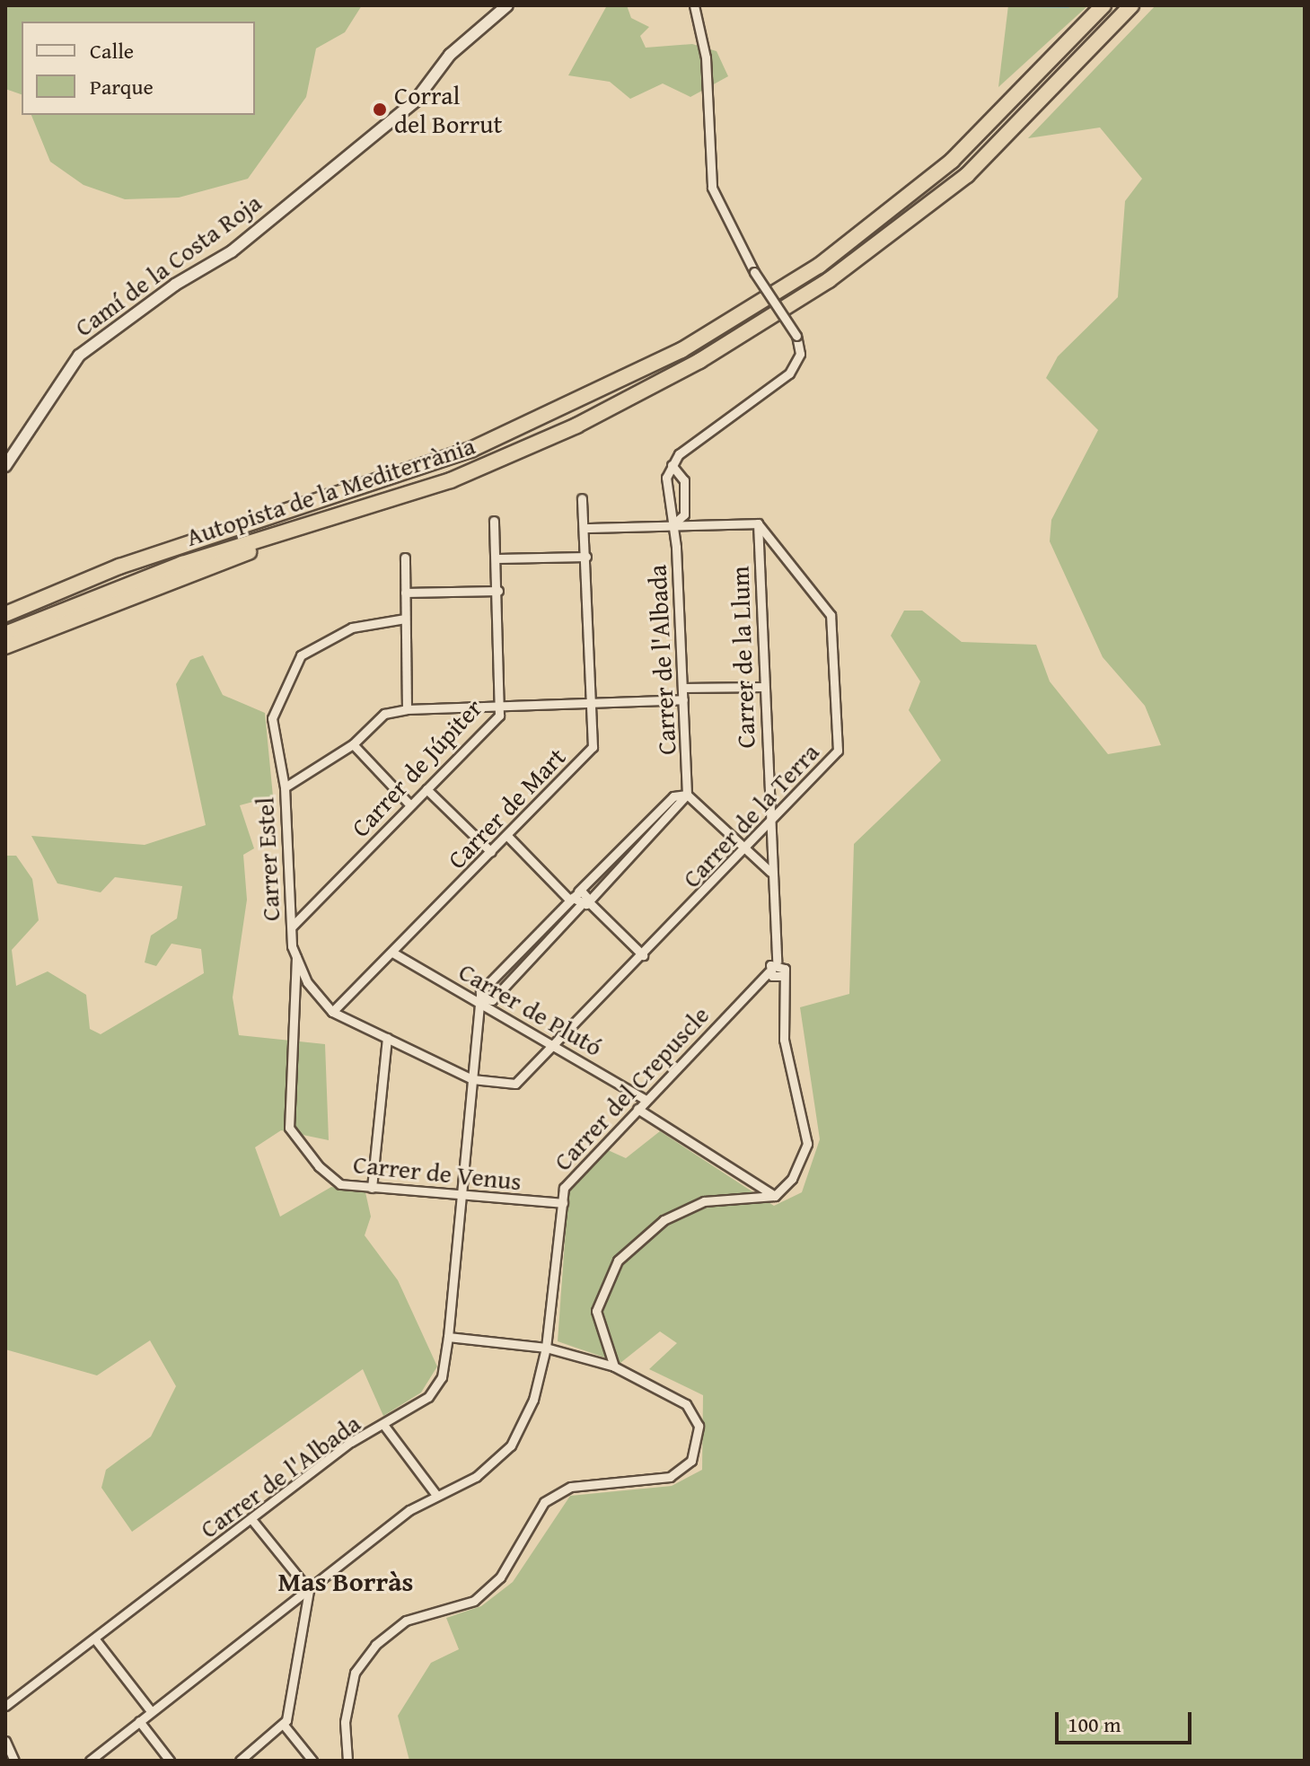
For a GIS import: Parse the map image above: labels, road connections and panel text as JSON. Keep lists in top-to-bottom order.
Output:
{
  "streets": {
    "highway": ["Autopista de la Mediterrània"],
    "street": [
      "Camí de la Costa Roja",
      "Carrer de la Llum",
      "Carrer de l'Albada",
      "Carrer de Júpiter",
      "Carrer de Mart",
      "Carrer de la Terra",
      "Carrer Estel",
      "Carrer de Plutó",
      "Carrer del Crepuscle",
      "Carrer de Venus"
    ]
  },
  "crossings": [
    ["Carrer de la Llum", "Carrer de la Terra"],
    ["Carrer de la Llum", "Carrer del Crepuscle"],
    ["Carrer de l'Albada", "Carrer de la Terra"],
    ["Carrer de l'Albada", "Carrer de Plutó"],
    ["Carrer de l'Albada", "Carrer de Venus"],
    ["Carrer de Júpiter", "Carrer Estel"],
    ["Carrer de Mart", "Carrer Estel"],
    ["Carrer de Mart", "Carrer de Plutó"],
    ["Carrer de la Terra", "Carrer de Plutó"],
    ["Carrer Estel", "Carrer de Venus"],
    ["Carrer de Plutó", "Carrer del Crepuscle"],
    ["Carrer del Crepuscle", "Carrer de Venus"]
  ],
  "districts": ["Mas Borràs"],
  "places": ["Corral del Borrut"],
  "legend": ["Calle", "Parque"],
  "scale_bar": "100 m"
}
